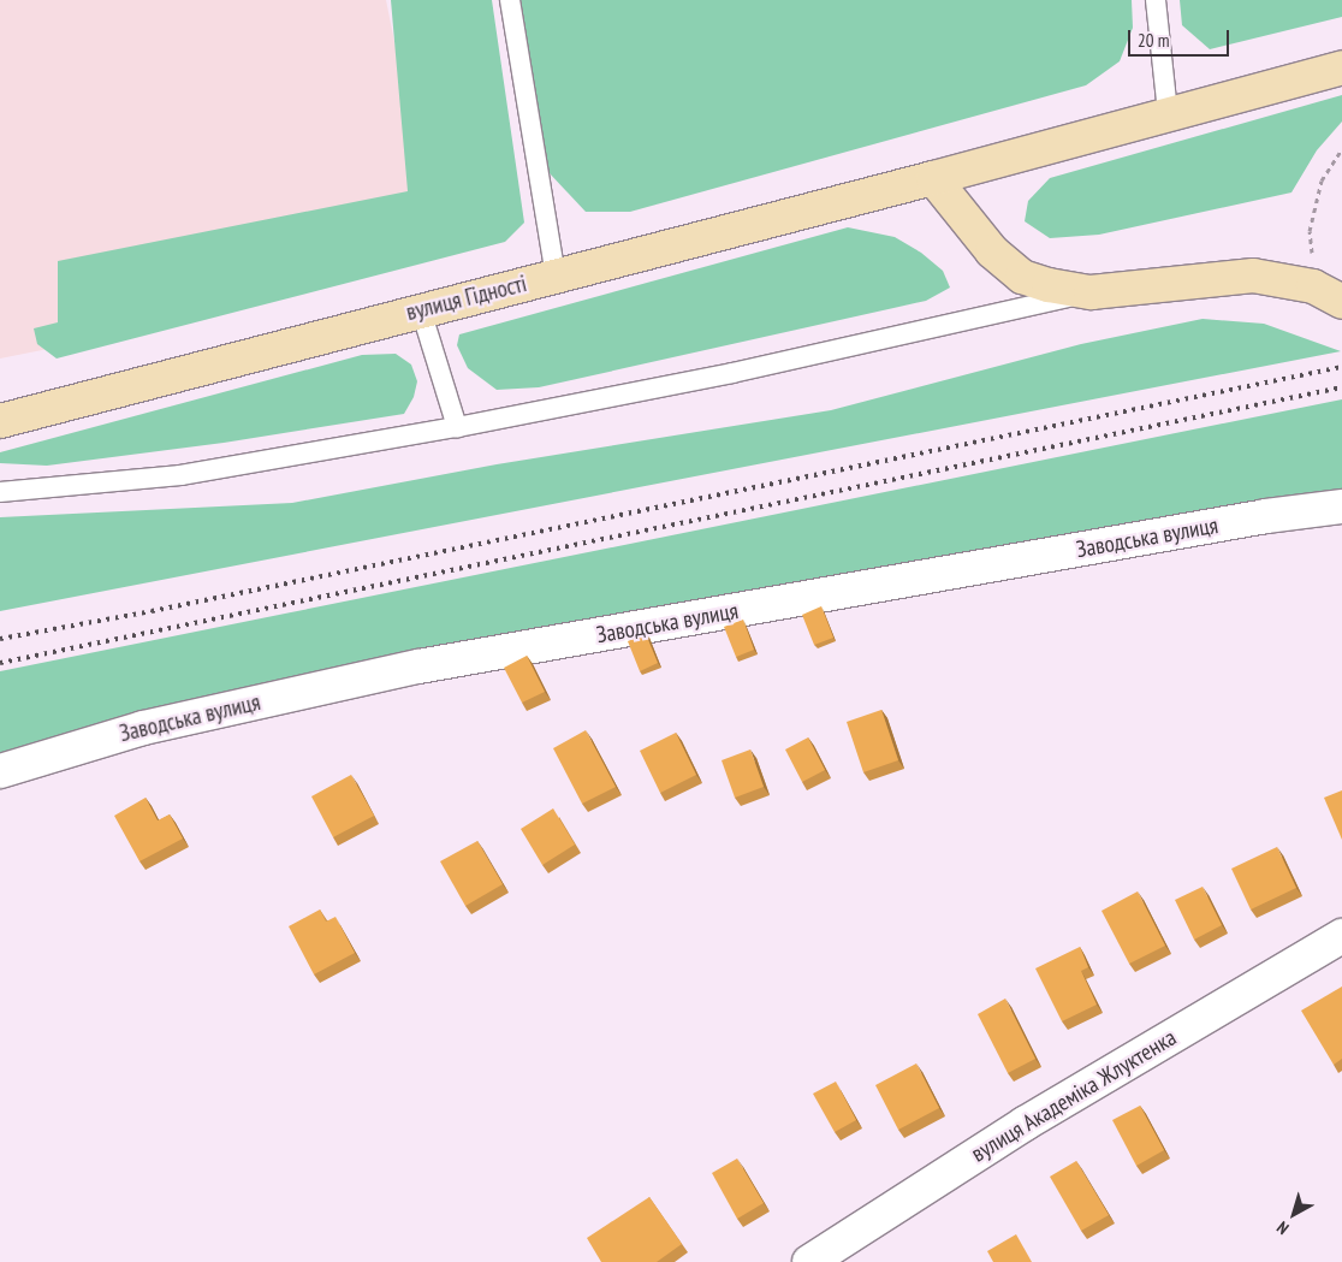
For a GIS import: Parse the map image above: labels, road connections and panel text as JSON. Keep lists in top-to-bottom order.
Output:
{
  "streets": {
    "main road": ["вулиця Гідності"],
    "street": ["Заводська вулиця", "вулиця Академіка Жлуктенка"]
  },
  "scale_bar": "20 m",
  "north": "bottom left"
}
